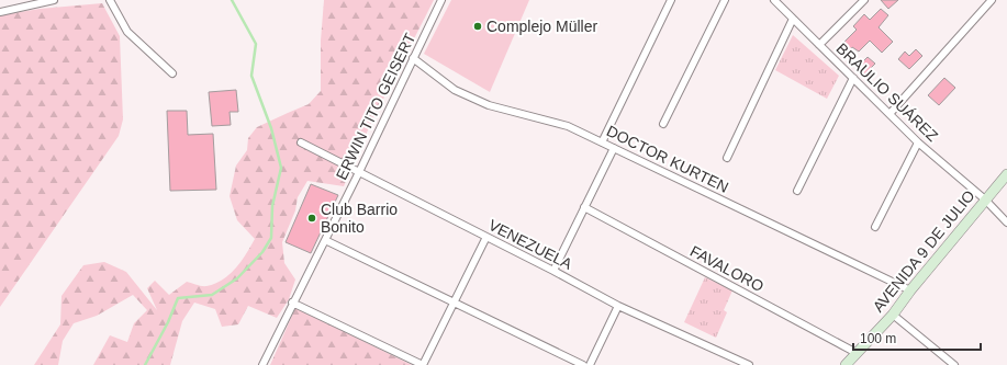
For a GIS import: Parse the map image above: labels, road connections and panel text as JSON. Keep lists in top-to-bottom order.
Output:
{
  "streets": {
    "main road": ["AVENIDA 9 DE JULIO"],
    "street": [
      "BRAULIO SUÁREZ",
      "ERWIN TITO GEISERT",
      "DOCTOR KURTEN",
      "VENEZUELA",
      "FAVALORO"
    ]
  },
  "crossings": [
    ["BRAULIO SUÁREZ", "AVENIDA 9 DE JULIO"],
    ["ERWIN TITO GEISERT", "DOCTOR KURTEN"],
    ["ERWIN TITO GEISERT", "VENEZUELA"],
    ["DOCTOR KURTEN", "AVENIDA 9 DE JULIO"],
    ["AVENIDA 9 DE JULIO", "FAVALORO"]
  ],
  "places": ["Complejo Müller", "Club Barrio Bonito"],
  "scale_bar": "100 m"
}
